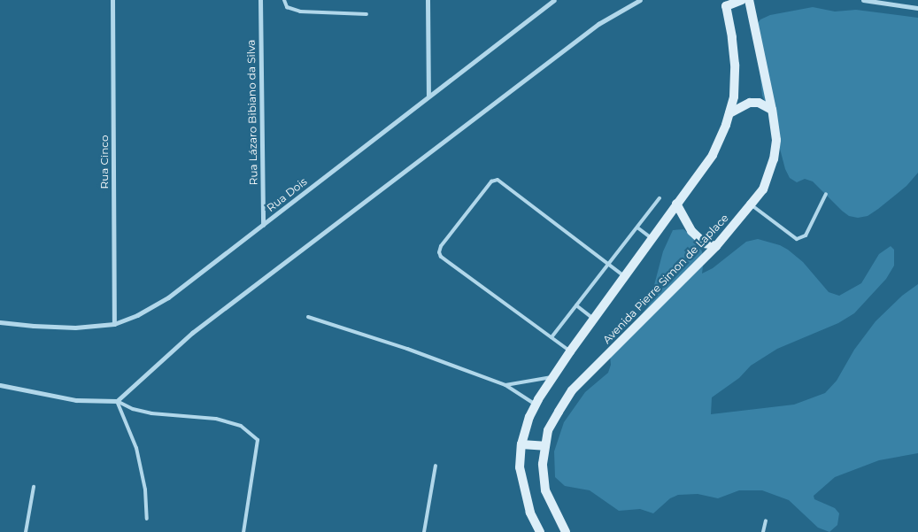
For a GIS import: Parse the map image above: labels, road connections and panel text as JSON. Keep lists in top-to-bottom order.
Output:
{
  "streets": {
    "street": [
      "Rua Lázaro Bibiano da Silva",
      "Rua Cinco",
      "Rua Dois",
      "Avenida Pierre Simon de Laplace"
    ]
  },
  "crossings": [
    ["Rua Lázaro Bibiano da Silva", "Rua Dois"],
    ["Rua Cinco", "Rua Dois"]
  ]
}
